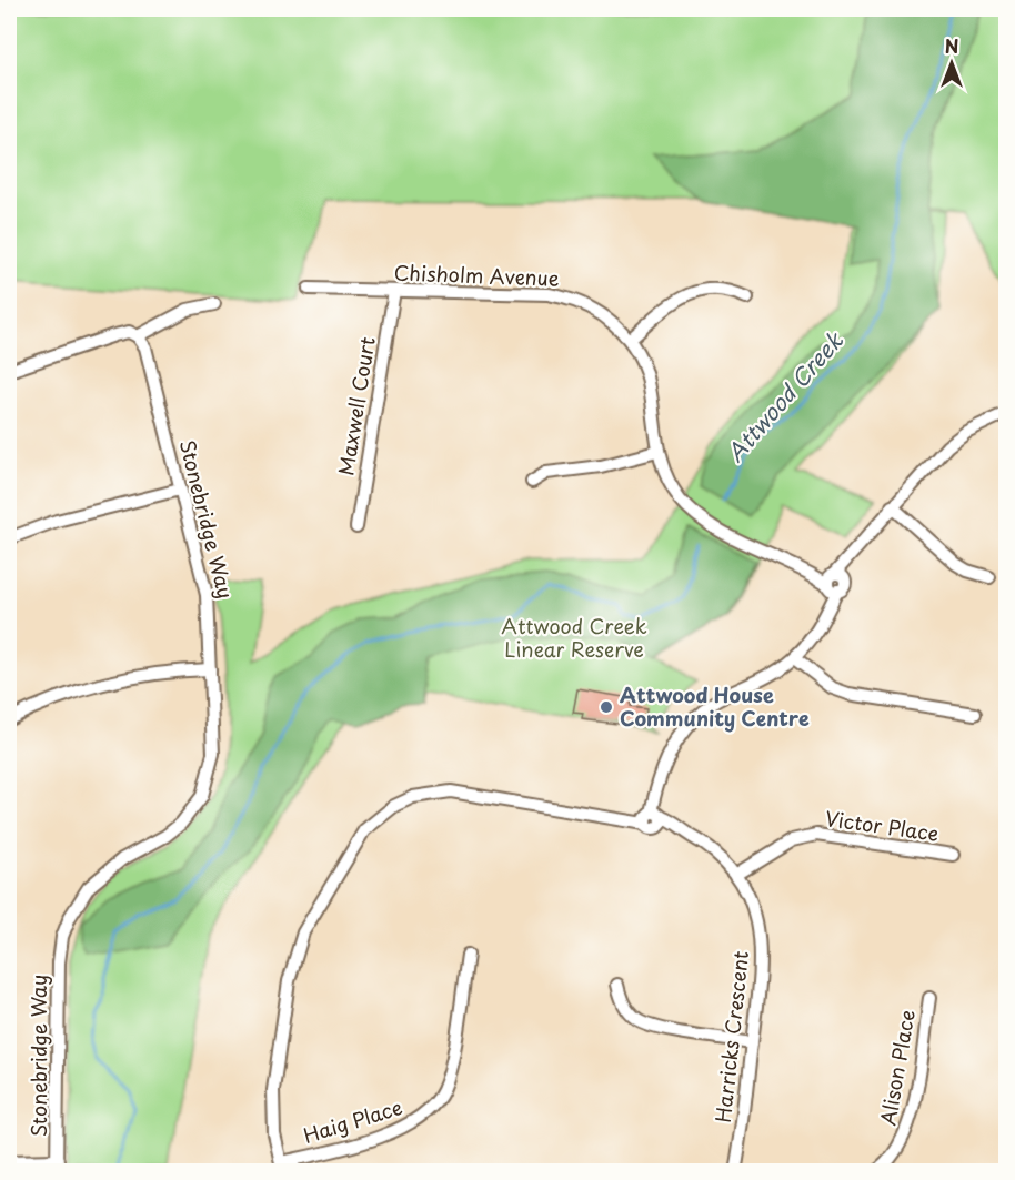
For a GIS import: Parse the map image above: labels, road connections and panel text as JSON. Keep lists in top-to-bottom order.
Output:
{
  "streets": {
    "street": [
      "Chisholm Avenue",
      "Maxwell Court",
      "Stonebridge Way",
      "Victor Place",
      "Harricks Crescent",
      "Alison Place",
      "Haig Place"
    ]
  },
  "crossings": [
    ["Chisholm Avenue", "Maxwell Court"],
    ["Victor Place", "Harricks Crescent"],
    ["Harricks Crescent", "Haig Place"]
  ],
  "water": ["Attwood Creek"],
  "parks": ["Attwood Creek Linear Reserve"],
  "places": ["Attwood House Community Centre"],
  "north": "top"
}
